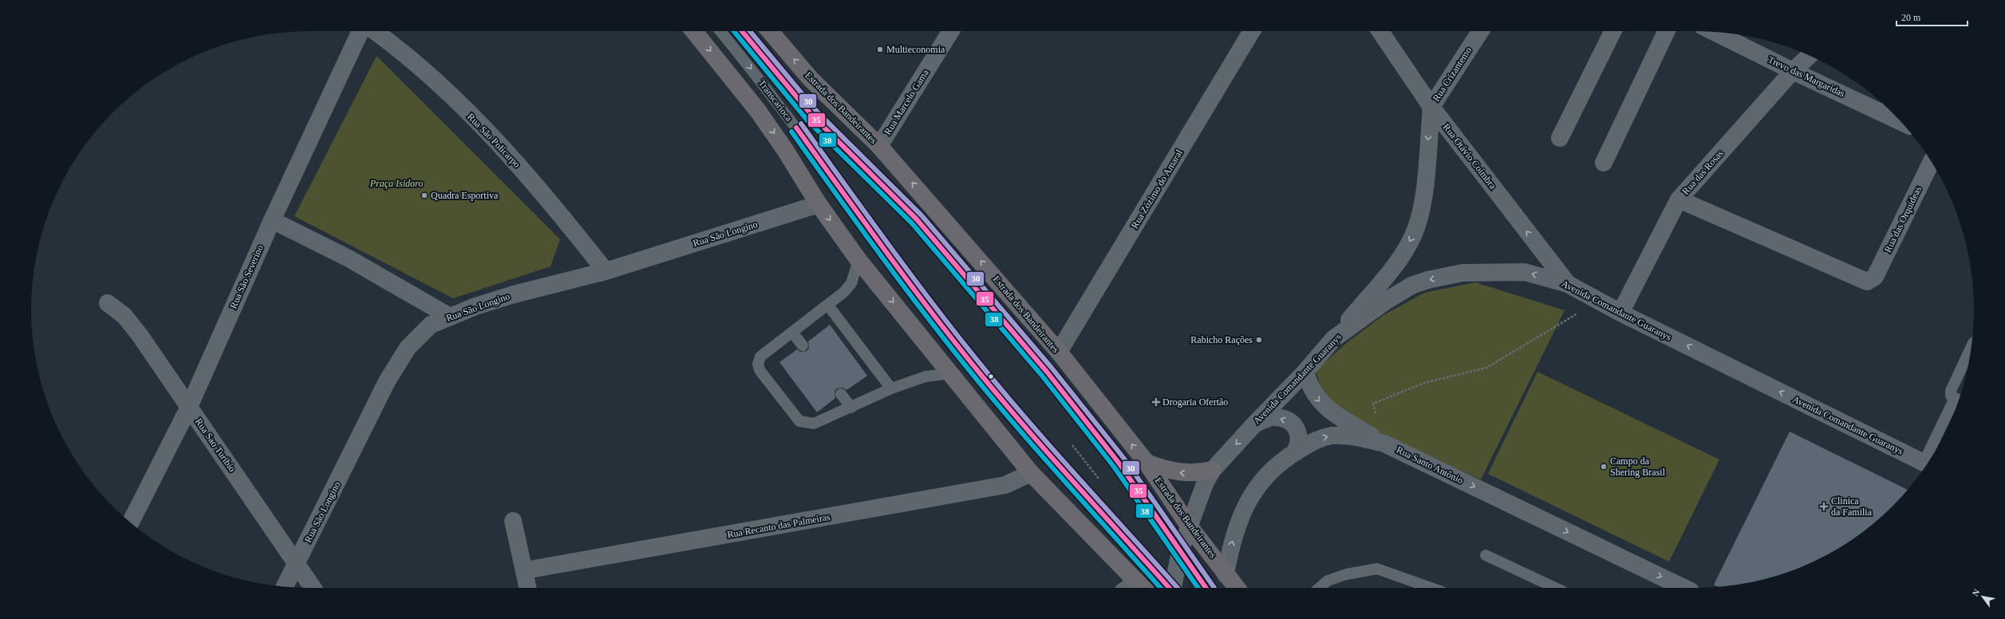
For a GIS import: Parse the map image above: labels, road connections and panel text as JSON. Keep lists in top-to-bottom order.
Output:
{
  "streets": {
    "main road": ["Estrada dos Bandeirantes"],
    "street": [
      "Rua Crizantemo",
      "Trevo das Margaridas",
      "Rua Marcelo Gama",
      "Rua São Policarpo",
      "Rua Otávio Coimbra",
      "Rua das Rosas",
      "Rua Zózimo do Amaral",
      "Rua das Orquídeas",
      "Rua São Longino",
      "Rua São Severino",
      "Avenida Comandante Guaranys",
      "Rua Sao Turibio",
      "Rua Santo Antônio",
      "Rua Recanto das Palmeiras"
    ],
    "lane": ["Transcarioca"]
  },
  "crossings": [
    ["Rua Crizantemo", "Rua Otávio Coimbra"],
    ["Trevo das Margaridas", "Rua das Rosas"],
    ["Transcarioca", "Avenida Comandante Guaranys"],
    ["Rua Marcelo Gama", "Estrada dos Bandeirantes"],
    ["Estrada dos Bandeirantes", "Rua Zózimo do Amaral"],
    ["Estrada dos Bandeirantes", "Avenida Comandante Guaranys"],
    ["Estrada dos Bandeirantes", "Rua Santo Antônio"],
    ["Rua São Policarpo", "Rua São Longino"],
    ["Rua Otávio Coimbra", "Avenida Comandante Guaranys"],
    ["Rua das Rosas", "Rua das Orquídeas"],
    ["Rua das Rosas", "Avenida Comandante Guaranys"],
    ["Rua São Longino", "Rua Sao Turibio"],
    ["Rua São Severino", "Rua Sao Turibio"]
  ],
  "one_way": ["Rua Otávio Coimbra", "Avenida Comandante Guaranys", "Rua Santo Antônio"],
  "parks": ["Praça Isidoro"],
  "places": {
    "other": [
      "Multieconomia",
      "Quadra Esportiva",
      "Rabicho Rações",
      "Campo da Shering Brasil"
    ],
    "health": ["Drogaria Ofertão", "Clinica da Familia"]
  },
  "lines": ["transit line 35", "transit line 38", "transit line 30"],
  "scale_bar": "20 m",
  "north": "top left"
}
